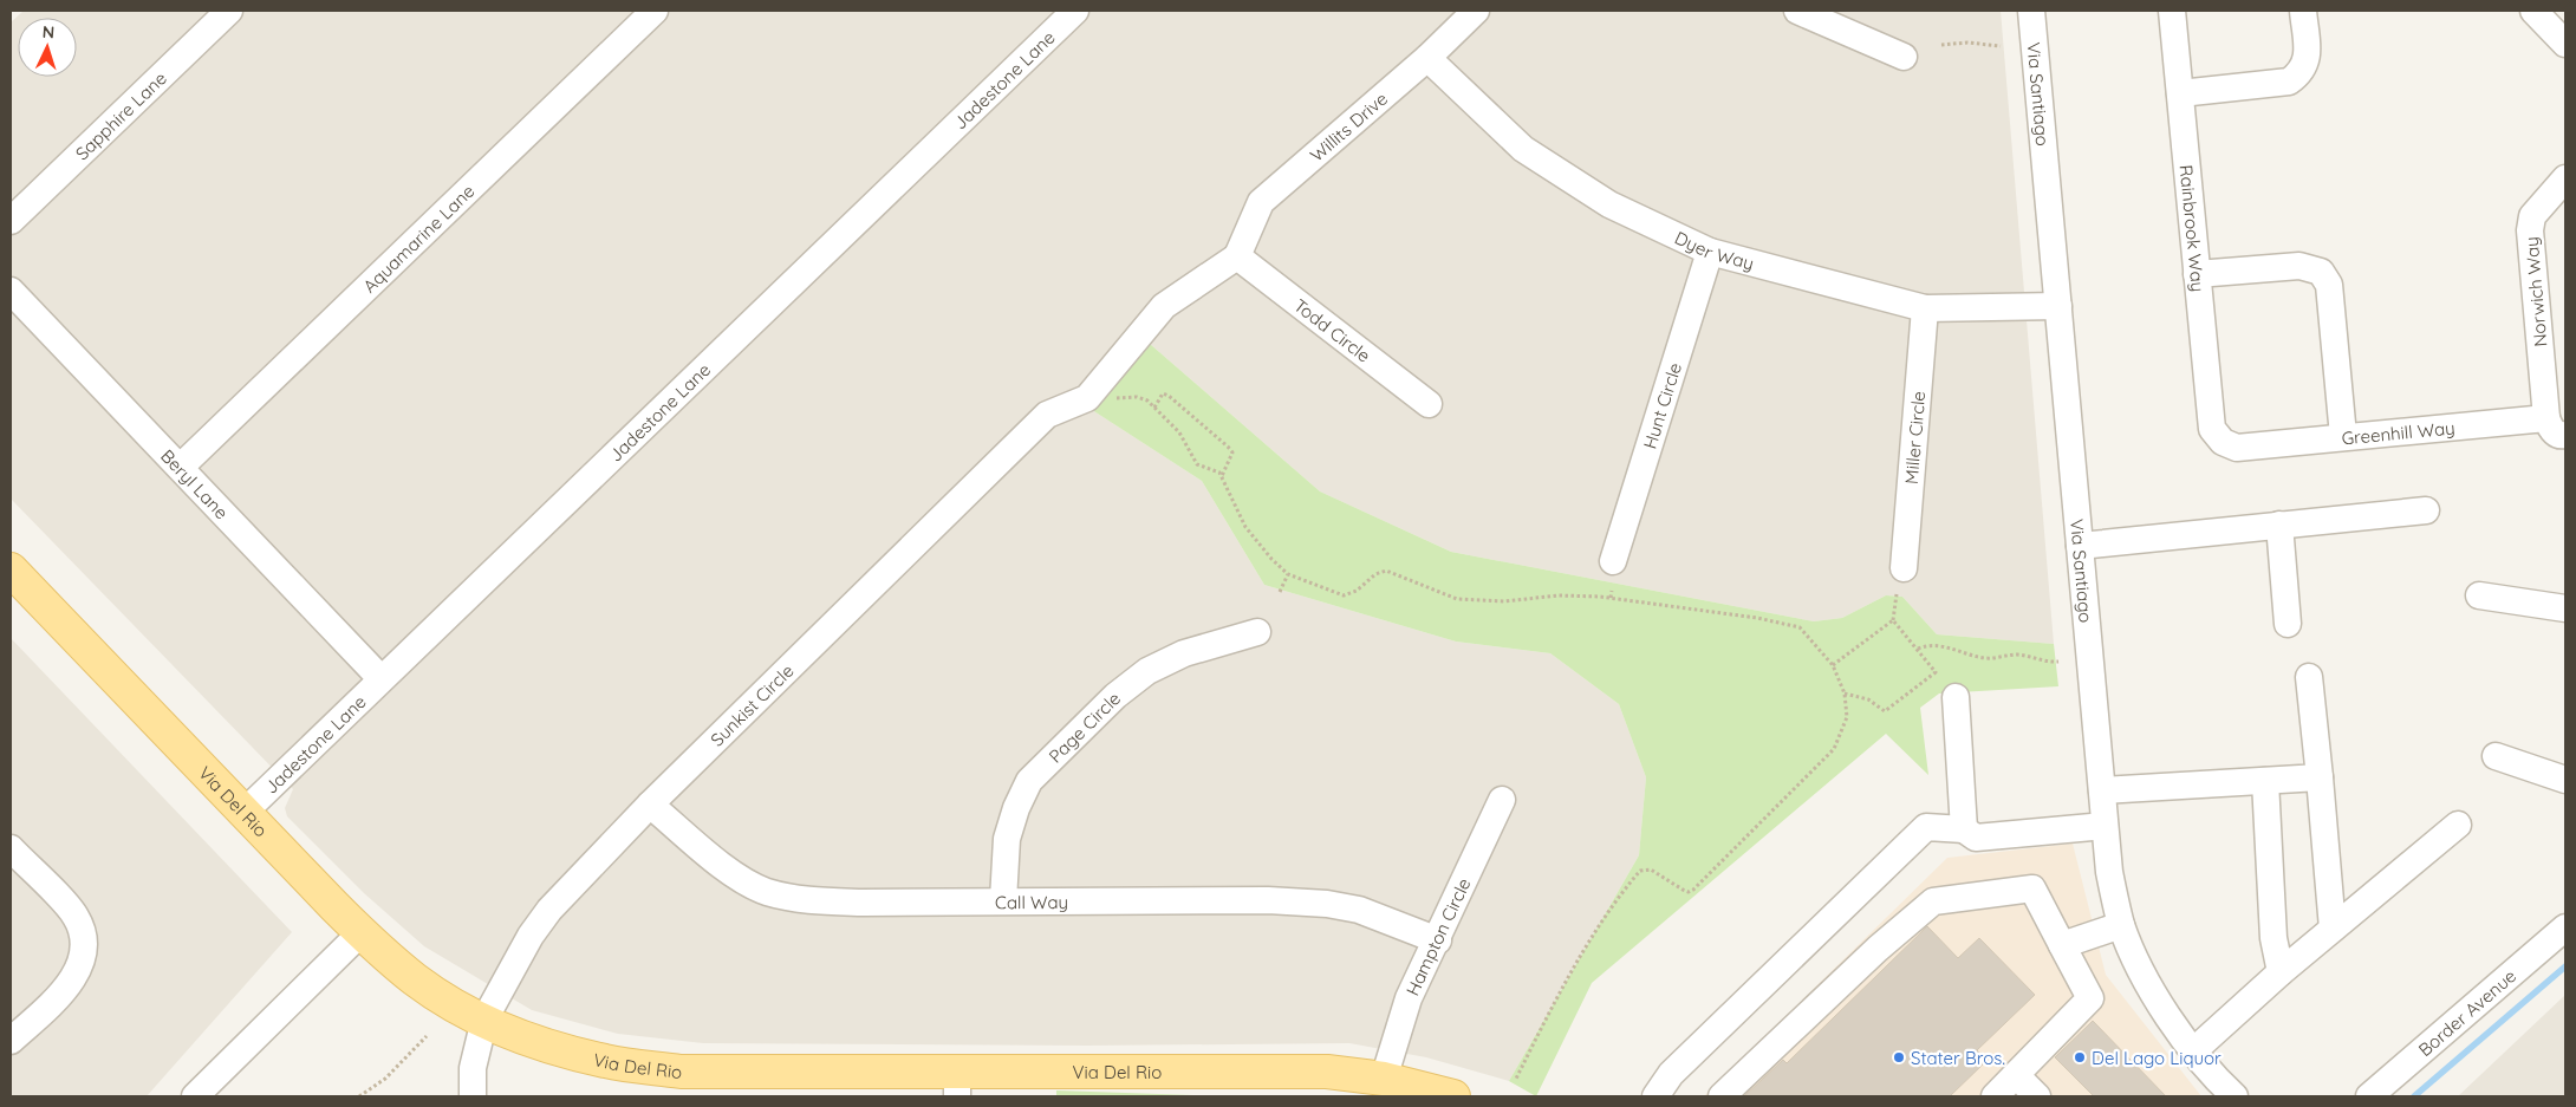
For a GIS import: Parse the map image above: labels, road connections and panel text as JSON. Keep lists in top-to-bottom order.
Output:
{
  "streets": {
    "main road": ["Via Del Rio"],
    "street": [
      "Jadestone Lane",
      "Via Santiago",
      "Sapphire Lane",
      "Willits Drive",
      "Rainbrook Way",
      "Aquamarine Lane",
      "Dyer Way",
      "Norwich Way",
      "Todd Circle",
      "Hunt Circle",
      "Greenhill Way",
      "Miller Circle",
      "Beryl Lane",
      "Sunkist Circle",
      "Page Circle",
      "Call Way",
      "Hampton Circle",
      "Border Avenue"
    ]
  },
  "crossings": [
    ["Jadestone Lane", "Beryl Lane"],
    ["Jadestone Lane", "Via Del Rio"],
    ["Via Santiago", "Dyer Way"],
    ["Willits Drive", "Dyer Way"],
    ["Willits Drive", "Todd Circle"],
    ["Willits Drive", "Sunkist Circle"],
    ["Rainbrook Way", "Greenhill Way"],
    ["Aquamarine Lane", "Beryl Lane"],
    ["Dyer Way", "Hunt Circle"],
    ["Dyer Way", "Miller Circle"],
    ["Norwich Way", "Greenhill Way"],
    ["Todd Circle", "Sunkist Circle"],
    ["Sunkist Circle", "Via Del Rio"],
    ["Sunkist Circle", "Call Way"],
    ["Page Circle", "Call Way"],
    ["Via Del Rio", "Hampton Circle"],
    ["Call Way", "Hampton Circle"]
  ],
  "places": ["Stater Bros.", "Del Lago Liquor"],
  "north": "top"
}
